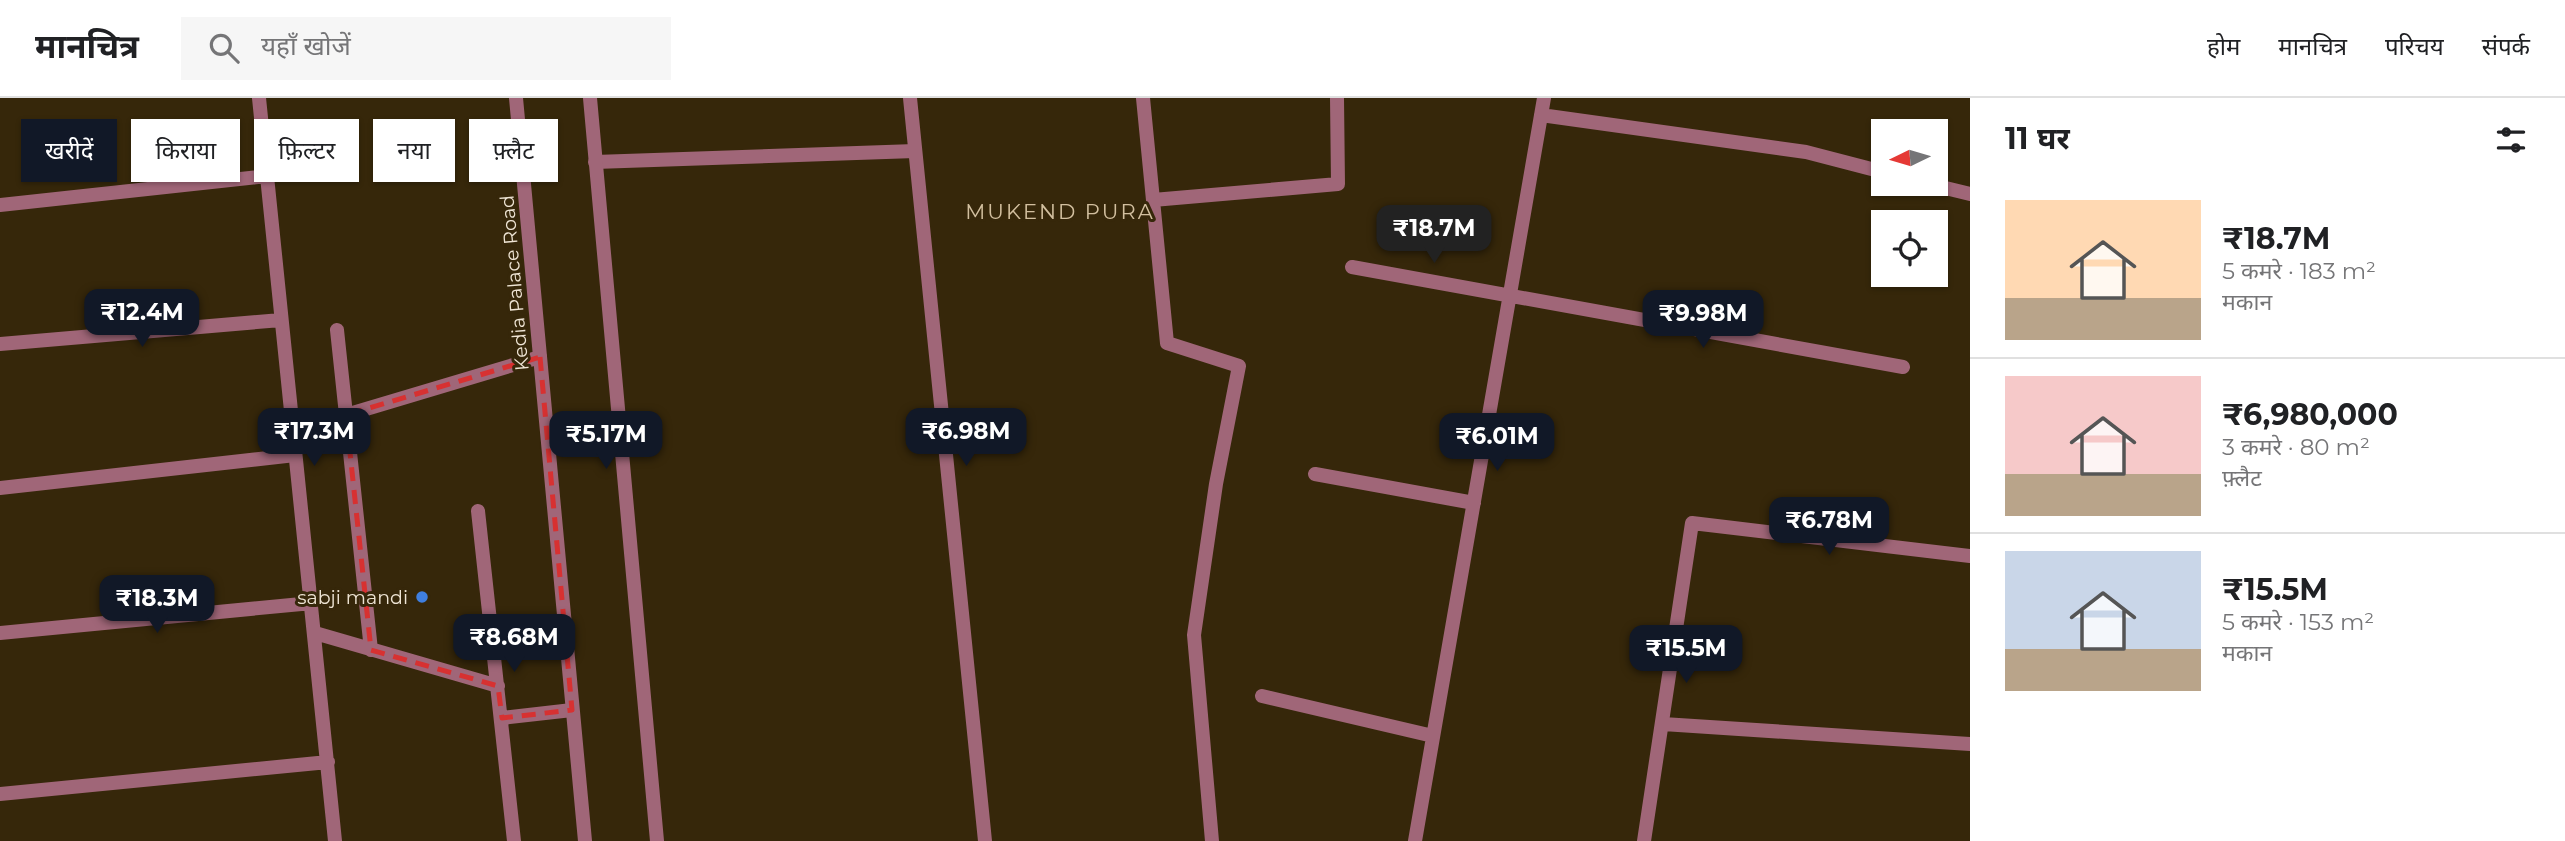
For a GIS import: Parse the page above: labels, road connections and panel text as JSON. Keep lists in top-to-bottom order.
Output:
{
  "streets": {
    "street": ["Kedia Palace Road"]
  },
  "districts": ["MUKEND PURA"],
  "places": ["sabji mandi"],
  "north": "left",
  "page": {
    "header": "मानचित्र",
    "search": "यहाँ खोजें",
    "nav": [
      "होम",
      "मानचित्र",
      "परिचय",
      "संपर्क"
    ],
    "heading": "11 घर",
    "chip": [
      "खरीदें",
      "किराया",
      "फ़िल्टर",
      "नया",
      "फ़्लैट"
    ],
    "list": [
      {
        "name": "₹18.7M",
        "note": "5 कमरे · 183 m² · मकान"
      },
      {
        "name": "₹6,980,000",
        "note": "3 कमरे · 80 m² · फ़्लैट"
      },
      {
        "name": "₹15.5M",
        "note": "5 कमरे · 153 m² · मकान"
      }
    ],
    "price": [
      "₹18.7M",
      "₹12.4M",
      "₹9.98M",
      "₹17.3M",
      "₹6.98M",
      "₹5.17M",
      "₹6.01M",
      "₹6.78M",
      "₹18.3M",
      "₹8.68M",
      "₹15.5M"
    ]
  }
}
